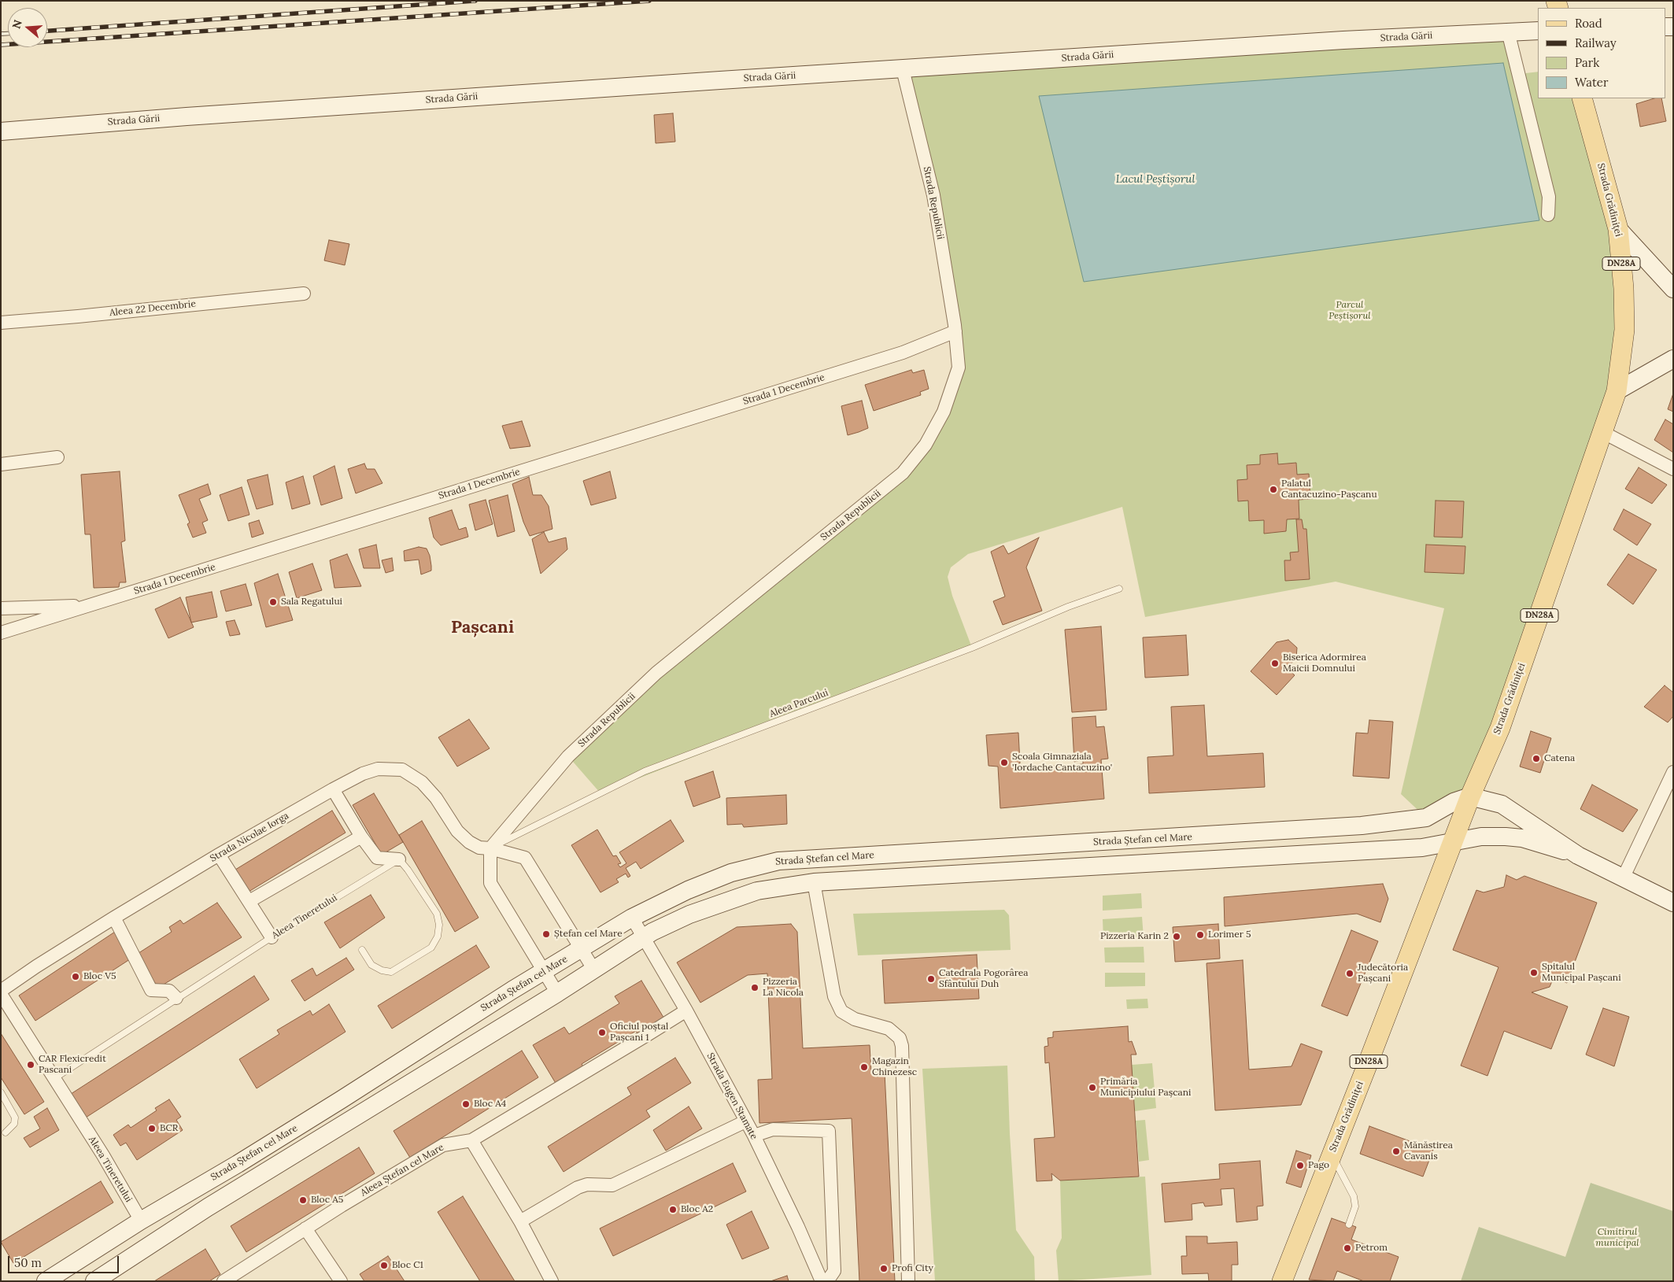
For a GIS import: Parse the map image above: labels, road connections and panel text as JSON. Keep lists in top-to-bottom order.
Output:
{
  "streets": {
    "main road": [
      "Strada Gării",
      "Strada Grădiniței",
      "DN28A",
      "Strada Ștefan cel Mare"
    ],
    "street": [
      "Strada Republicii",
      "Aleea 22 Decembrie",
      "Strada 1 Decembrie",
      "Strada Nicolae Iorga",
      "Aleea Tineretului",
      "Strada Eugen Stamate",
      "Aleea Ștefan cel Mare"
    ],
    "lane": ["Aleea Parcului"]
  },
  "crossings": [
    ["Strada Gării", "Strada Republicii"],
    ["Strada Grădiniței", "Strada Ștefan cel Mare"],
    ["Strada Republicii", "Strada 1 Decembrie"],
    ["Strada Republicii", "Aleea Parcului"],
    ["Strada Republicii", "Strada Nicolae Iorga"],
    ["Aleea Parcului", "Strada Nicolae Iorga"],
    ["Strada Nicolae Iorga", "Strada Ștefan cel Mare"],
    ["Strada Ștefan cel Mare", "Aleea Tineretului"],
    ["Strada Ștefan cel Mare", "Strada Eugen Stamate"],
    ["Strada Eugen Stamate", "Aleea Ștefan cel Mare"]
  ],
  "districts": ["Pașcani"],
  "water": ["Lacul Peștișorul"],
  "parks": ["Parcul Peștișorul", "Cimitirul municipal"],
  "places": [
    "Palatul Cantacuzino-Pașcanu",
    "Sala Regatului",
    "Biserica Adormirea Maicii Domnului",
    "Catena",
    "Scoala Gimnaziala 'Iordache Cantacuzino'",
    "Ștefan cel Mare",
    "Lorimer 5",
    "Pizzeria Karin 2",
    "Spitalul Municipal Pașcani",
    "Judecătoria Pașcani",
    "Bloc V5",
    "Catedrala Pogorârea Sfântului Duh",
    "Pizzeria La Nicola",
    "Oficiul poștal Pașcani 1",
    "CAR Flexicredit Pascani",
    "Magazin Chinezesc",
    "Primăria Municipiului Pașcani",
    "Bloc A4",
    "BCR",
    "Mănăstirea Cavanis",
    "Pago",
    "Bloc A5",
    "Bloc A2",
    "Petrom",
    "Bloc C1",
    "Profi City"
  ],
  "legend": [
    "Road",
    "Railway",
    "Park",
    "Water"
  ],
  "scale_bar": "50 m",
  "north": "left"
}
